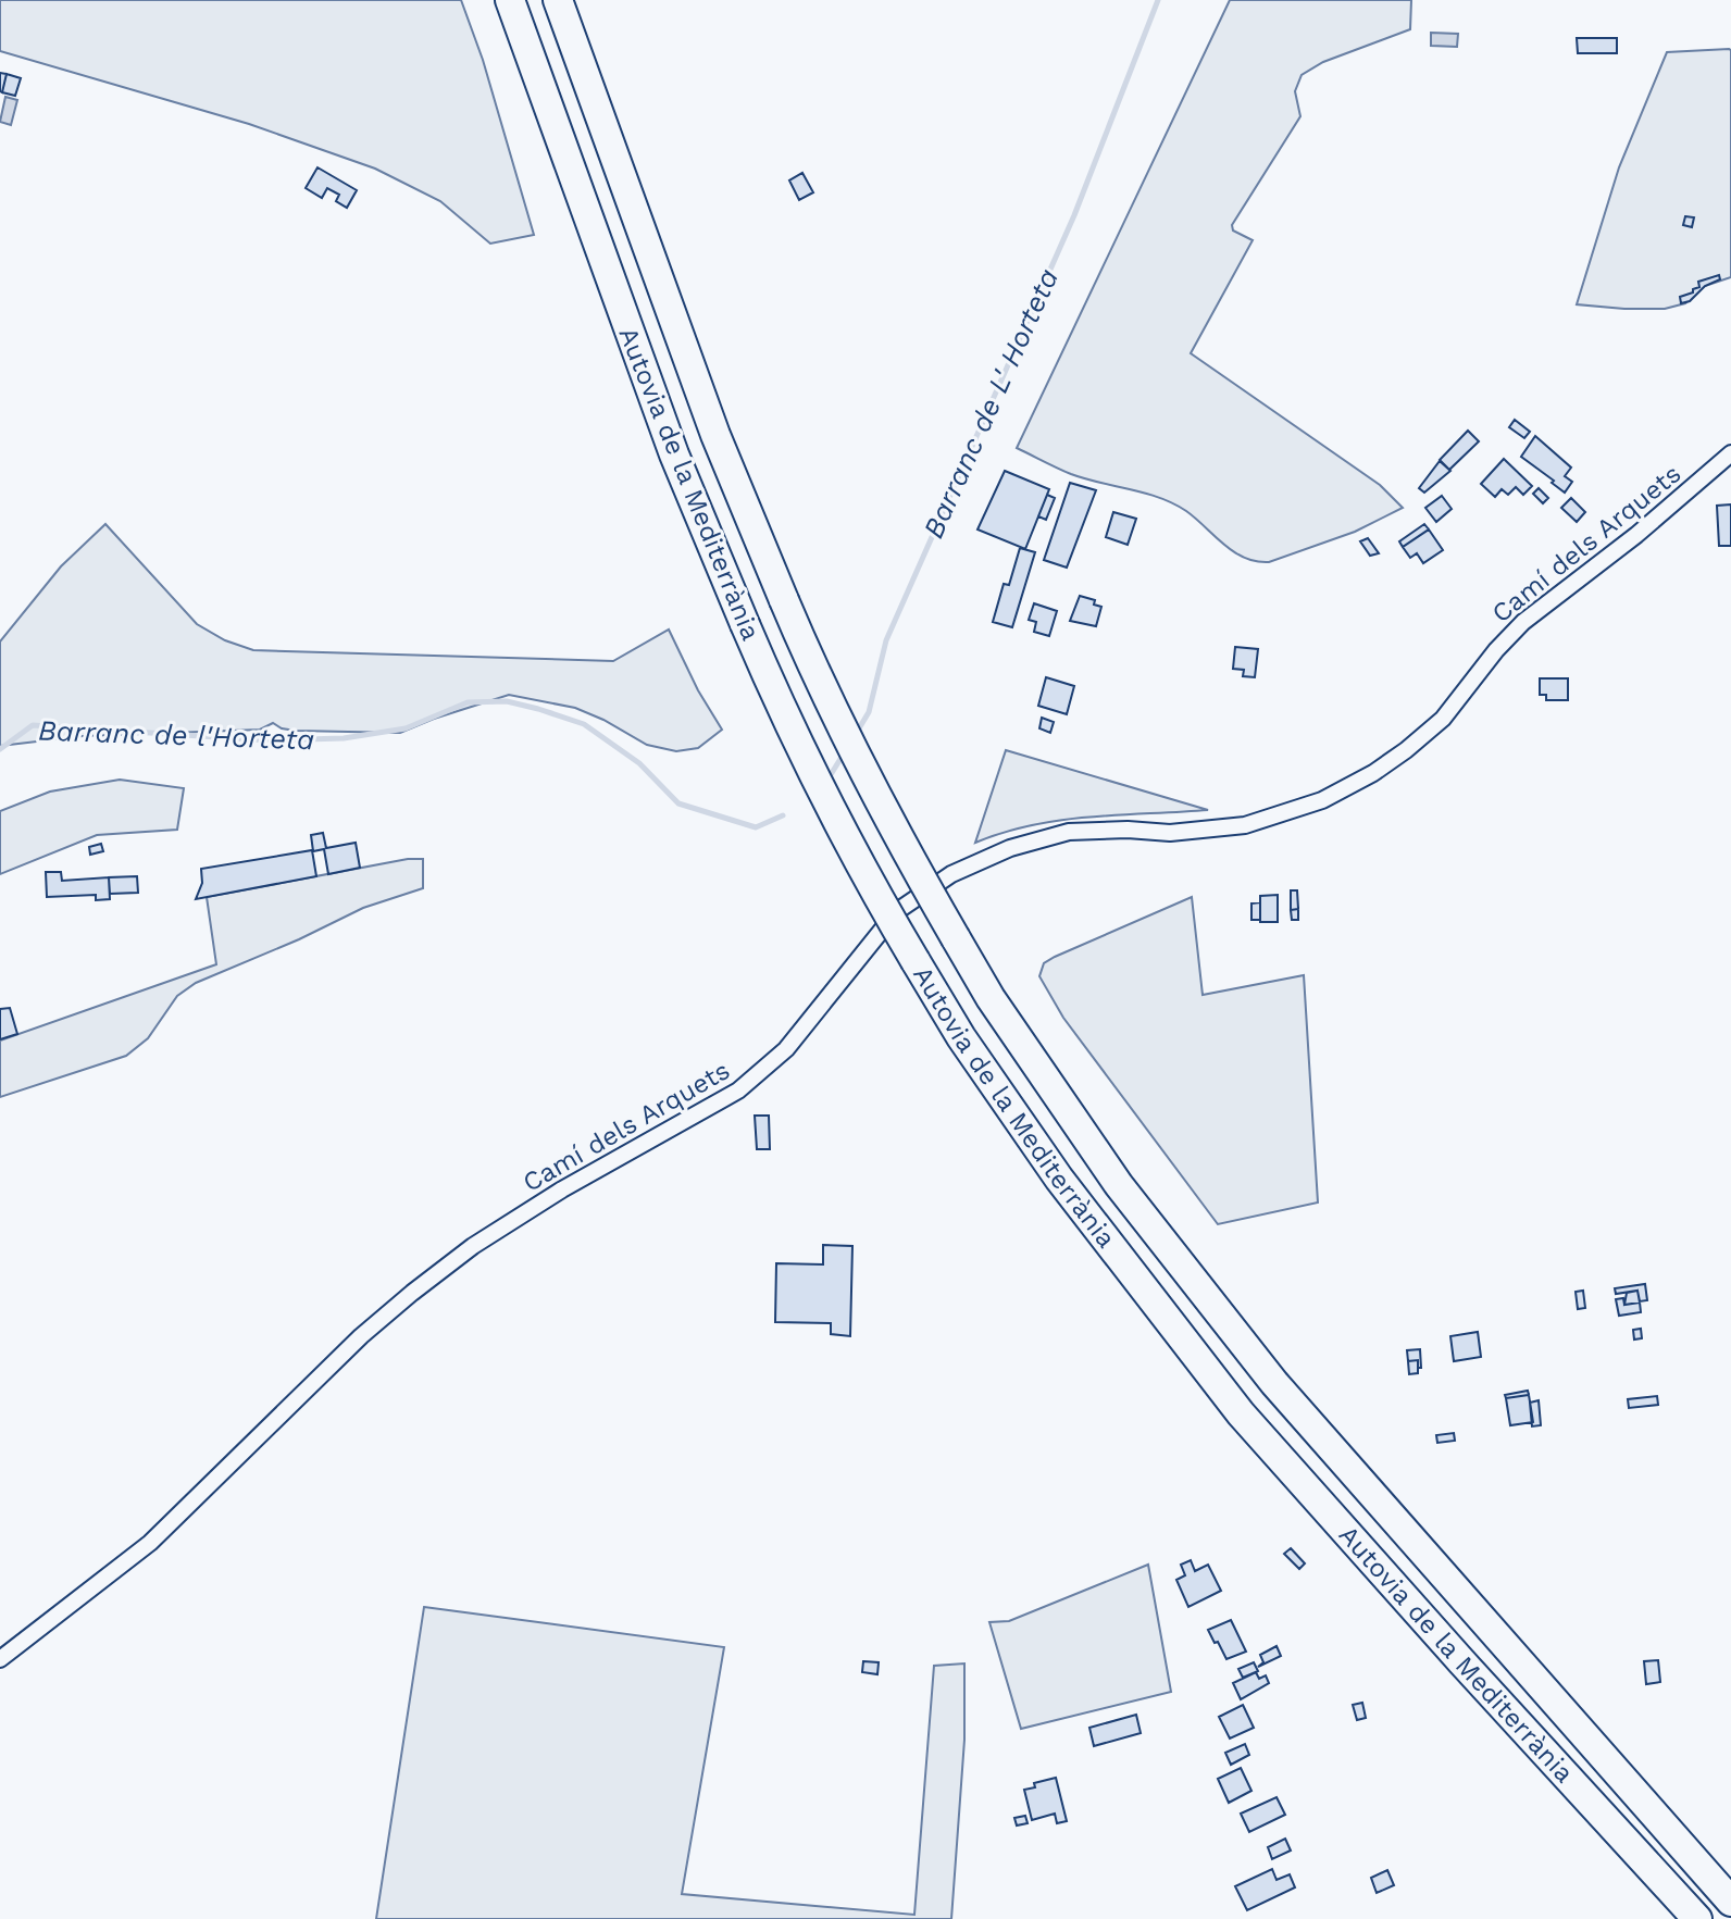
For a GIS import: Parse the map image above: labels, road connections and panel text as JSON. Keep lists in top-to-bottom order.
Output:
{
  "streets": {
    "highway": ["Autovia de la Mediterrània"],
    "street": ["Camí dels Arquets"]
  },
  "water": ["Barranc de L' Horteta", "Barranc de l'Horteta"]
}
